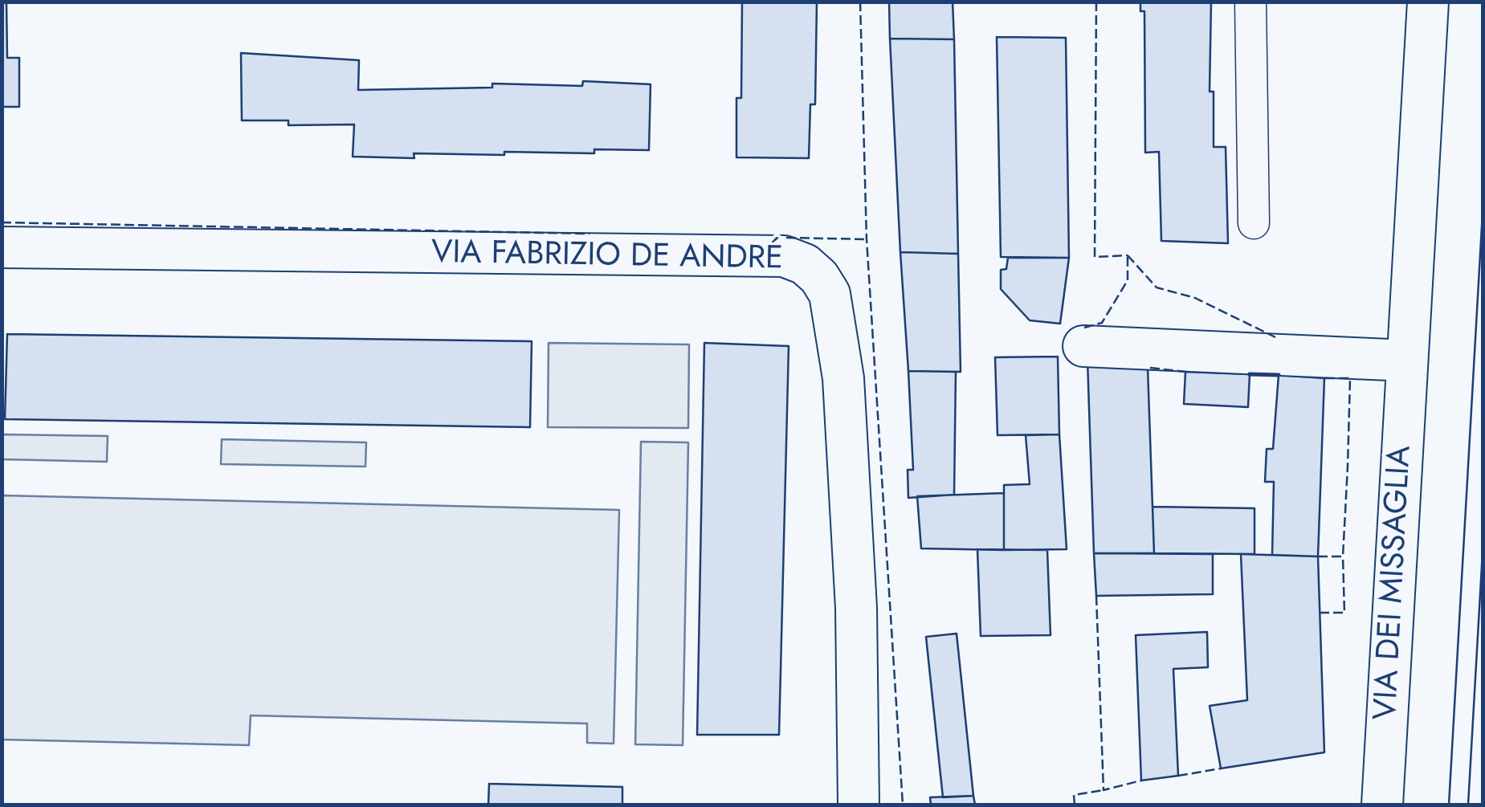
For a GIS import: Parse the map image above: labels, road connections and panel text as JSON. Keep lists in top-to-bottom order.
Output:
{
  "streets": {
    "street": ["VIA FABRIZIO DE ANDRÉ", "VIA DEI MISSAGLIA"]
  }
}
